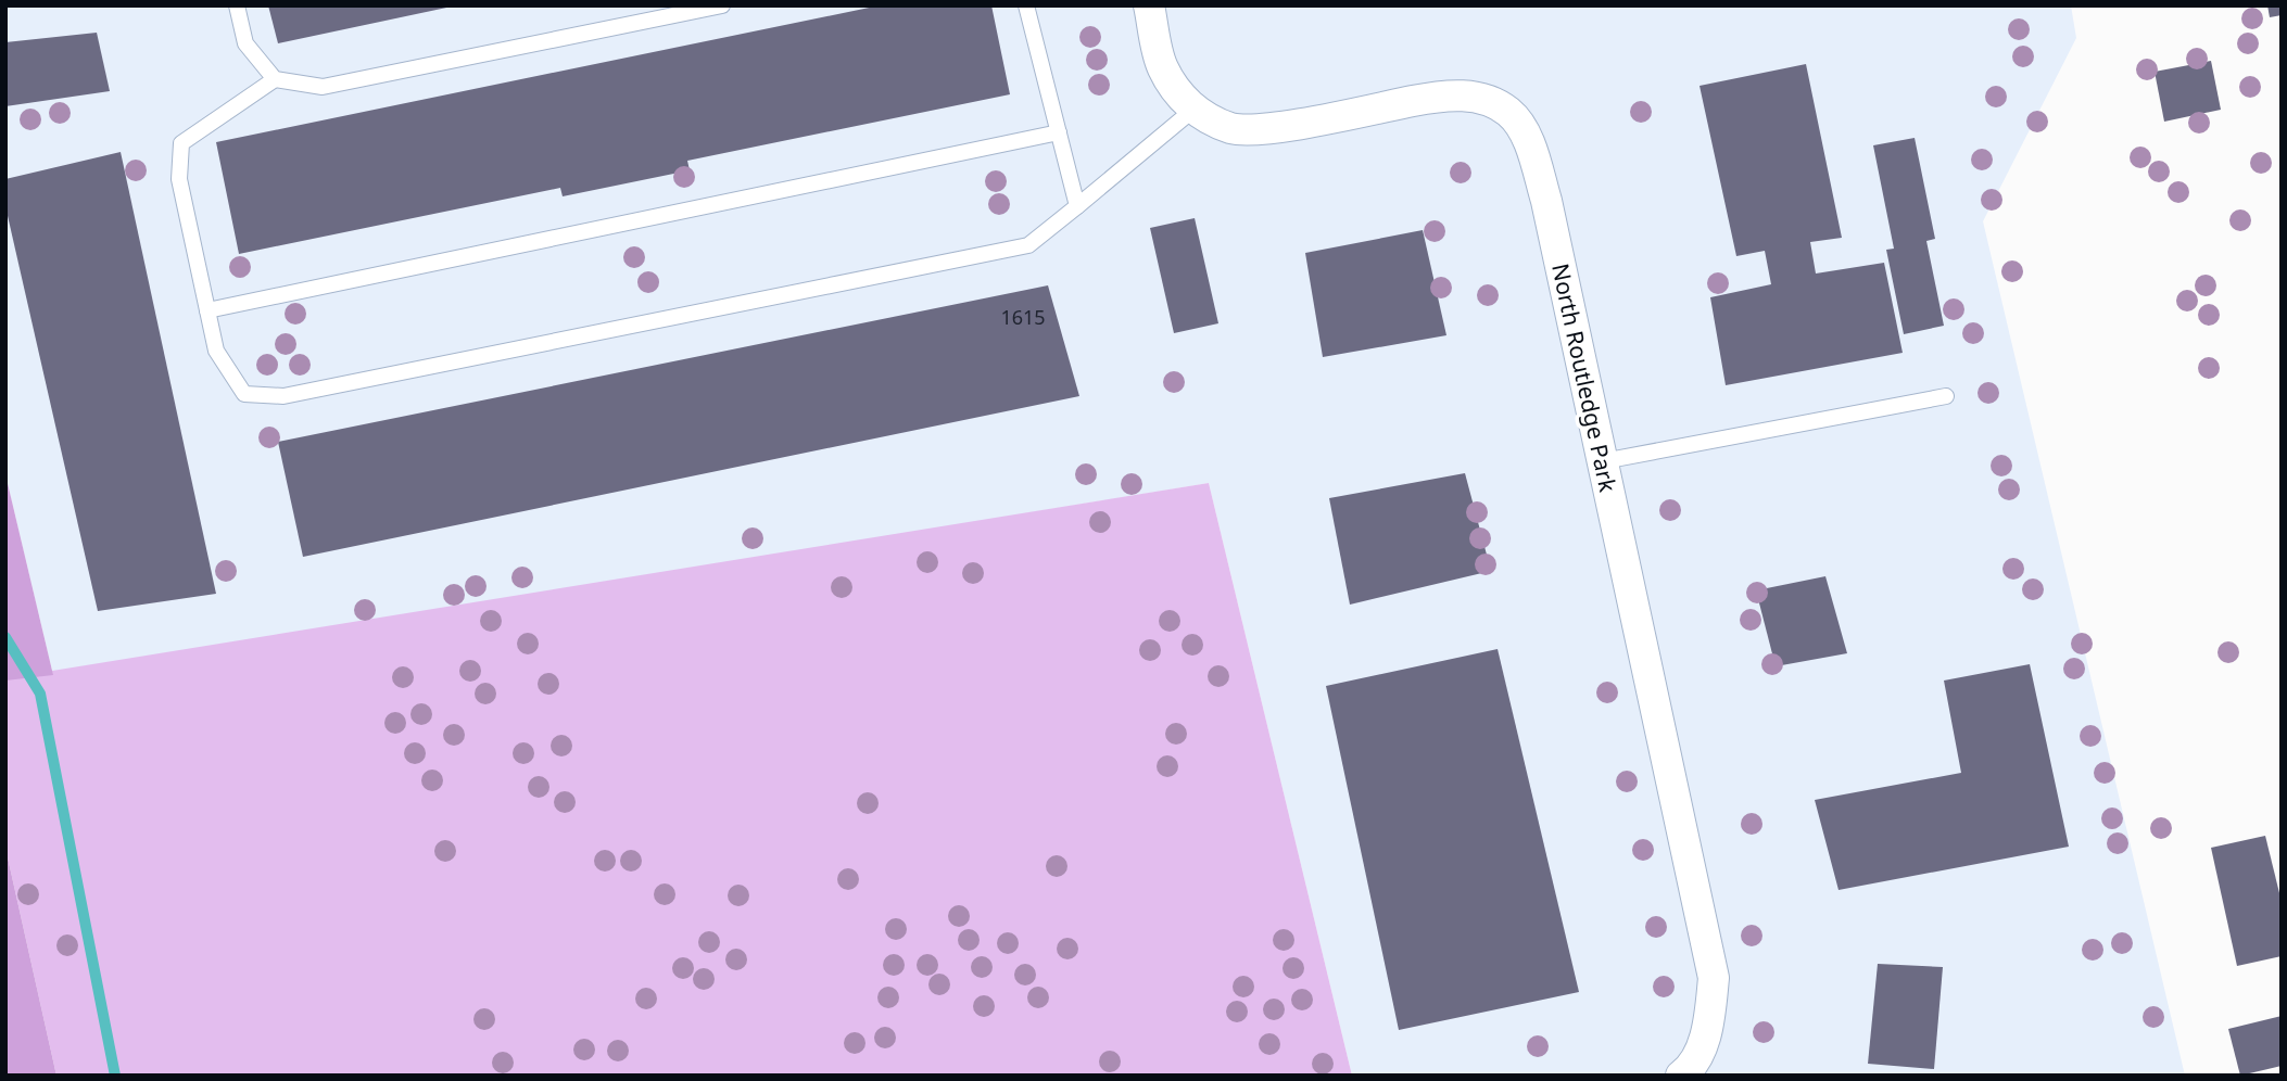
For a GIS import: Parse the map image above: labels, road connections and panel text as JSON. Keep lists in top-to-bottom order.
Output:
{
  "streets": {
    "street": ["North Routledge Park"]
  },
  "house_numbers": ["1615"]
}
